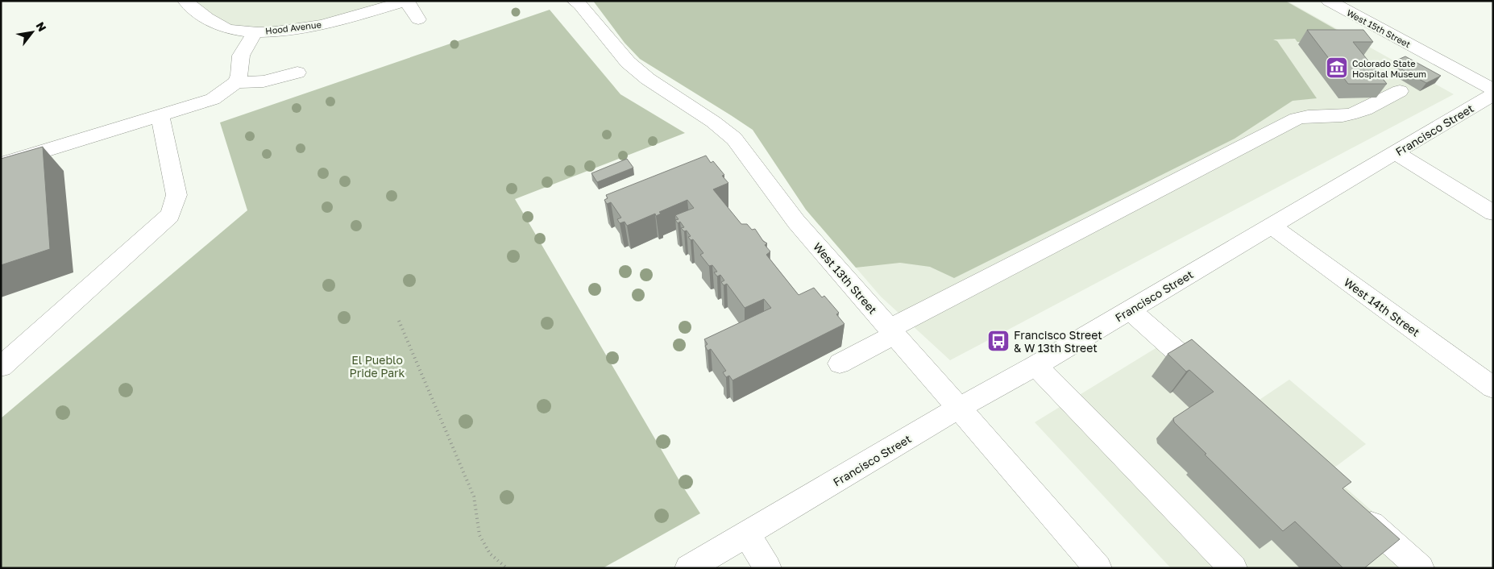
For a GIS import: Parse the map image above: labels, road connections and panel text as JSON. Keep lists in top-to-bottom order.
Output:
{
  "streets": {
    "street": [
      "Hood Avenue",
      "West 15th Street",
      "Francisco Street",
      "West 13th Street",
      "West 14th Street"
    ]
  },
  "crossings": [
    ["Francisco Street", "West 13th Street"],
    ["Francisco Street", "West 14th Street"]
  ],
  "parks": ["El Pueblo Pride Park"],
  "places": {
    "museum": ["Colorado State Hospital Museum"],
    "bus stop": ["Francisco Street & W 13th Street"]
  },
  "north": "top right"
}
